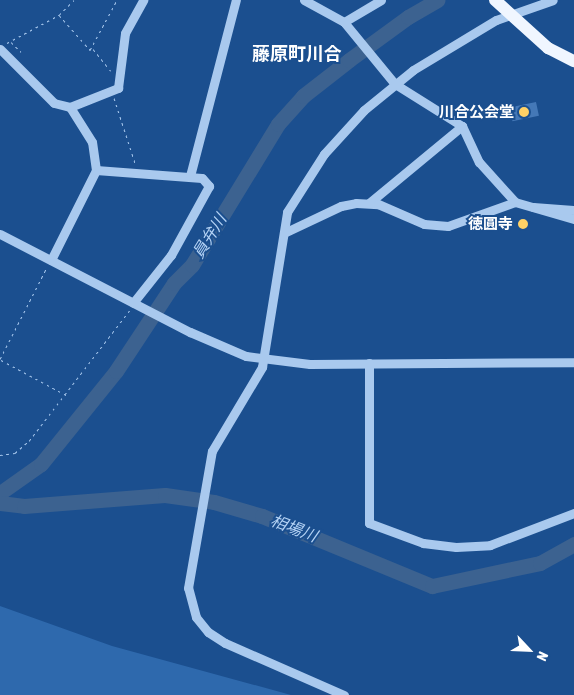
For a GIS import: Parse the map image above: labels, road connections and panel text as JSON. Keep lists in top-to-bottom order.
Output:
{
  "districts": ["藤原町川合"],
  "water": ["員弁川", "相場川"],
  "places": ["川合公会堂", "徳圓寺"],
  "north": "bottom right"
}
